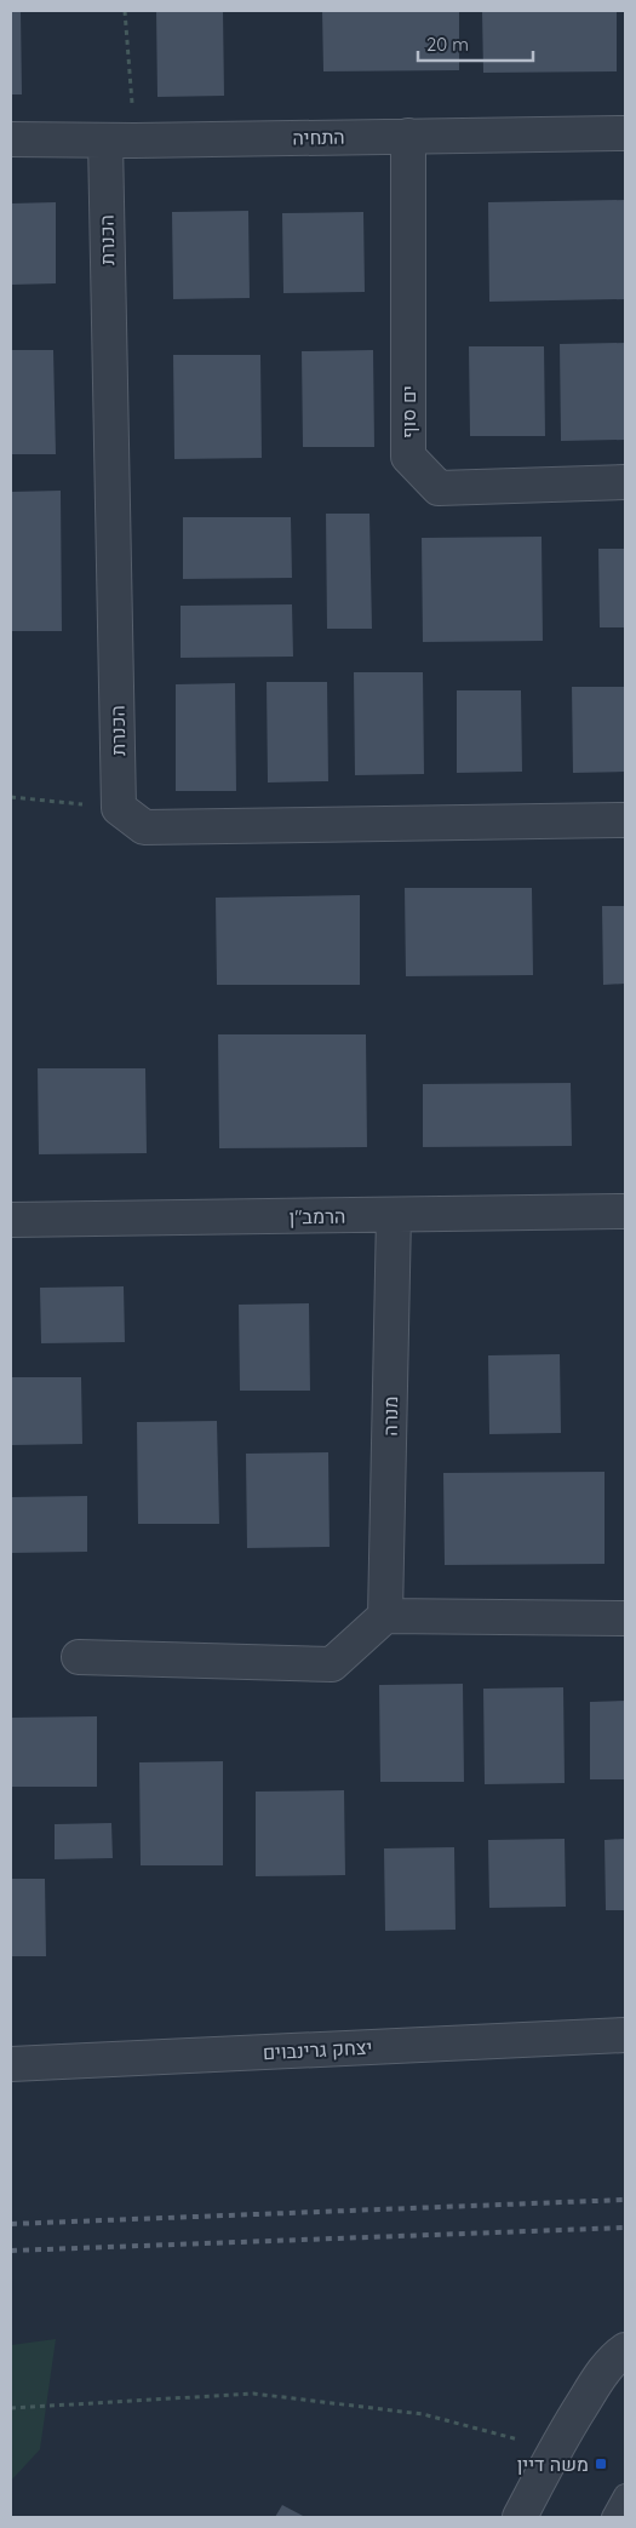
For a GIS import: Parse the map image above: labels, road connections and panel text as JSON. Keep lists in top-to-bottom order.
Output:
{
  "streets": {
    "street": [
      "התחיה",
      "הכנרת",
      "ים סוף",
      "הרמב\"ן",
      "מנרה",
      "יצחק גרינבוים"
    ]
  },
  "crossings": [
    ["התחיה", "הכנרת"],
    ["התחיה", "ים סוף"],
    ["הרמב\"ן", "מנרה"]
  ],
  "places": {
    "transit": ["משה דיין"]
  },
  "scale_bar": "20 m"
}
